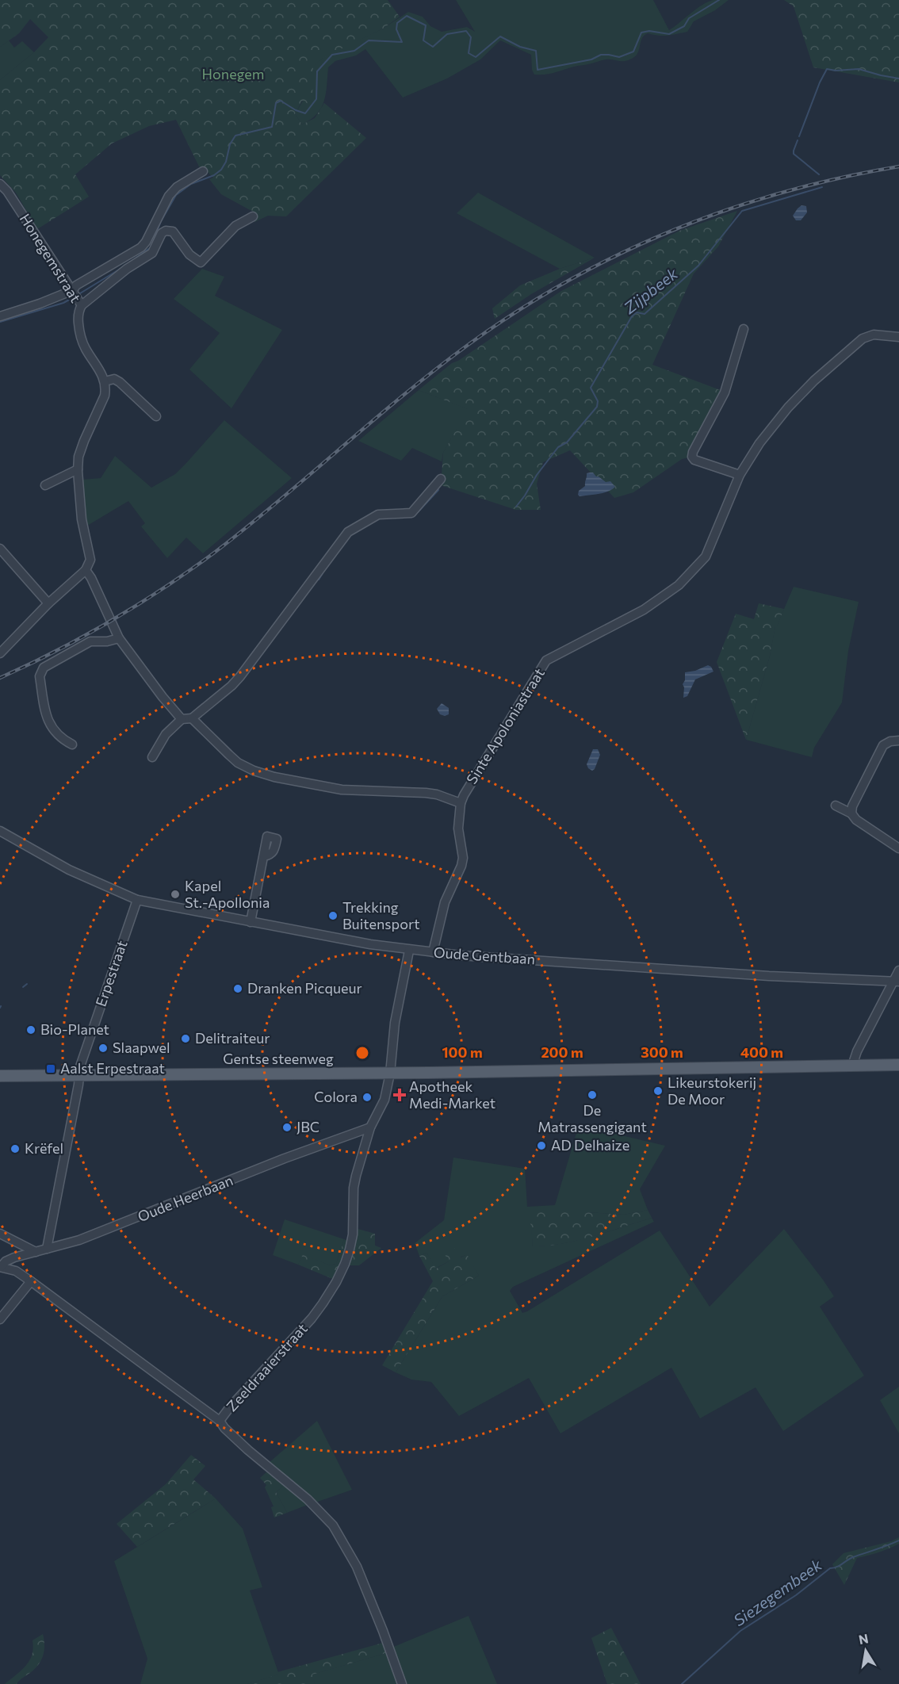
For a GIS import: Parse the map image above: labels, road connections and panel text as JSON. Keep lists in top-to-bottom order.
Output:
{
  "streets": {
    "main road": ["Gentse steenweg"],
    "street": [
      "Honegemstraat",
      "Sinte Apoloniastraat",
      "Oude Gentbaan",
      "Erpestraat",
      "Oude Heerbaan",
      "Zeeldraaierstraat"
    ]
  },
  "crossings": [
    ["Sinte Apoloniastraat", "Oude Gentbaan"],
    ["Oude Gentbaan", "Erpestraat"],
    ["Erpestraat", "Gentse steenweg"],
    ["Erpestraat", "Oude Heerbaan"],
    ["Gentse steenweg", "Zeeldraaierstraat"],
    ["Oude Heerbaan", "Zeeldraaierstraat"]
  ],
  "water": ["Zijpbeek", "Siezegembeek"],
  "parks": ["Honegem"],
  "places": {
    "other": [
      "Kapel St.-Apollonia",
      "Trekking Buitensport",
      "Dranken Picqueur",
      "Bio-Planet",
      "Delitraiteur",
      "Slaapwel",
      "Likeurstokerij De Moor",
      "De Matrassengigant",
      "Colora",
      "JBC",
      "AD Delhaize",
      "Krëfel"
    ],
    "transit": ["Aalst Erpestraat"],
    "health": ["Apotheek Medi-Market"]
  },
  "north": "top",
  "rings": [
    "100 m",
    "200 m",
    "300 m",
    "400 m"
  ]
}
